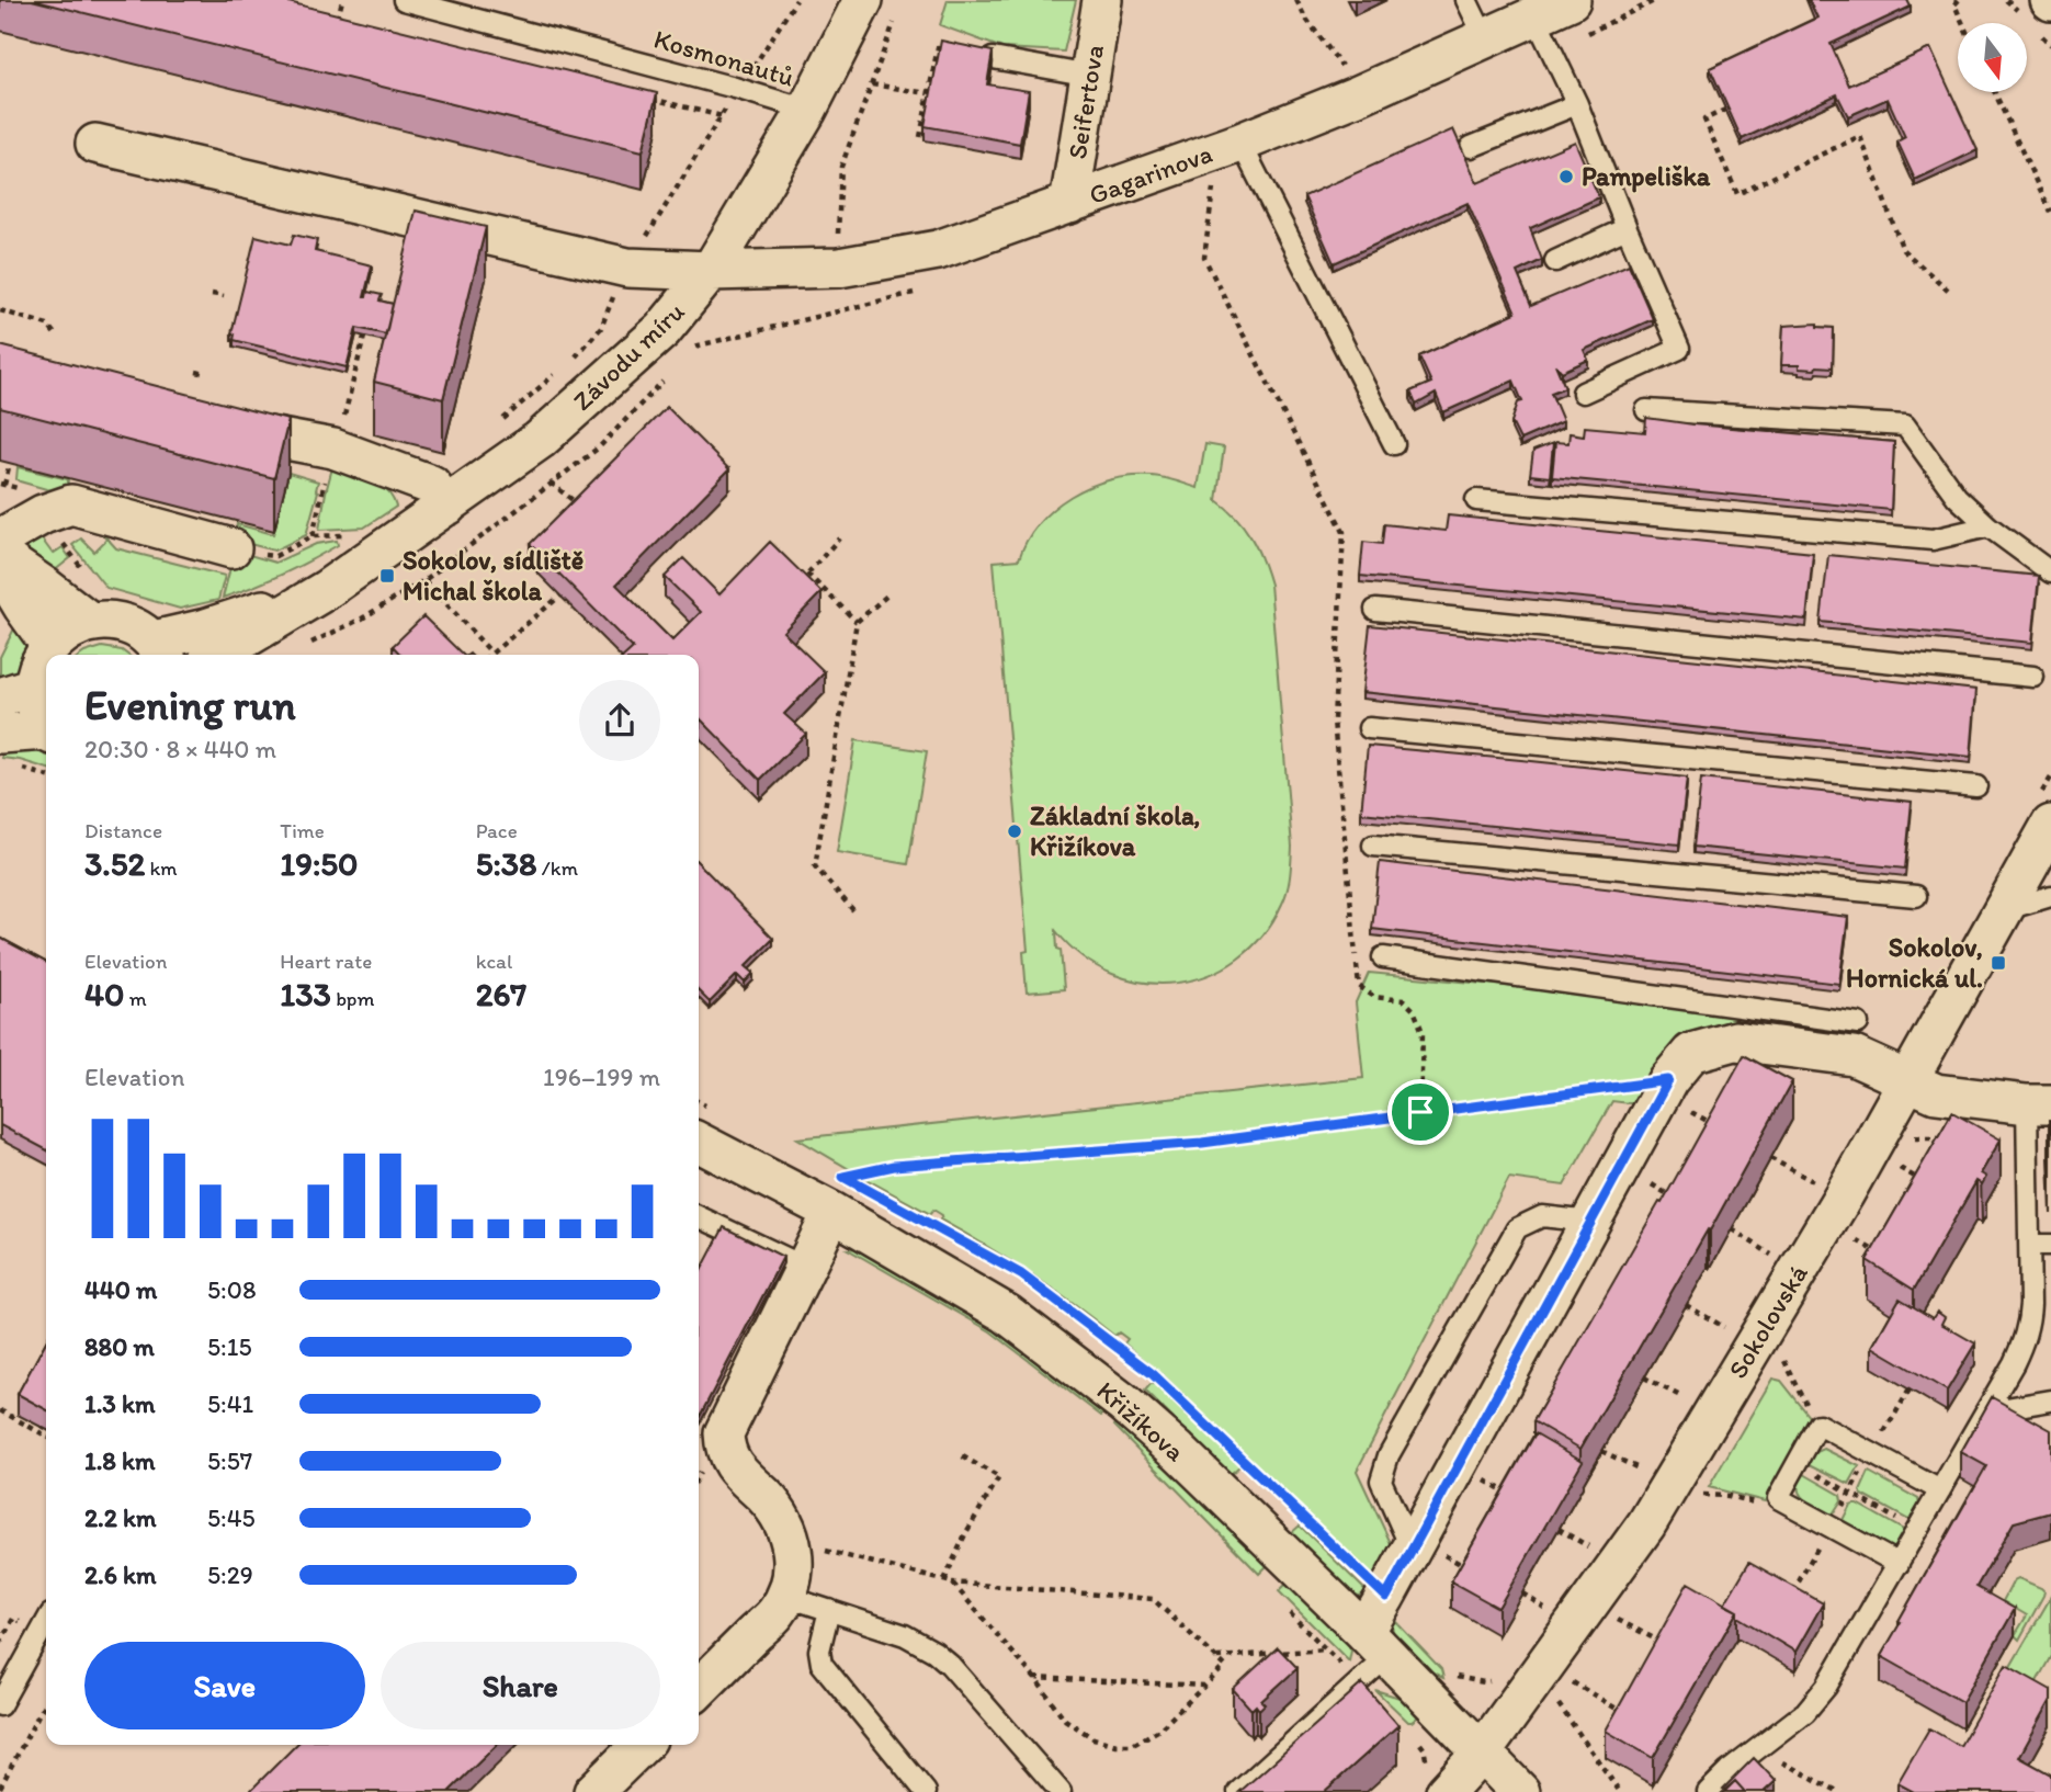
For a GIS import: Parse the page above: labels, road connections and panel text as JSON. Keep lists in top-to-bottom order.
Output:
{
  "streets": {
    "street": [
      "Seifertova",
      "Gagarinova",
      "Závodu míru",
      "Sokolovská",
      "Křižíkova"
    ],
    "lane": ["Kosmonautů"]
  },
  "crossings": [
    ["Kosmonautů", "Závodu míru"],
    ["Seifertova", "Gagarinova"],
    ["Gagarinova", "Závodu míru"],
    ["Sokolovská", "Křižíkova"]
  ],
  "places": {
    "other": ["Pampeliška", "Základní škola, Křižíkova"],
    "transit": ["Sokolov, sídliště Michal škola", "Sokolov, Hornická ul."]
  },
  "north": "bottom",
  "page": {
    "heading": ["Evening run", "20:30 · 8 × 440 m"],
    "stats": [
      ["Distance", "3.52 km"],
      ["Time", "19:50"],
      ["Pace", "5:38 /km"],
      ["Elevation", "40 m"],
      ["Heart rate", "133 bpm"],
      ["kcal", "267"]
    ],
    "chart": ["Elevation", "196–199 m"],
    "list": [
      {
        "name": "440 m",
        "note": "5:08"
      },
      {
        "name": "880 m",
        "note": "5:15"
      },
      {
        "name": "1.3 km",
        "note": "5:41"
      },
      {
        "name": "1.8 km",
        "note": "5:57"
      },
      {
        "name": "2.2 km",
        "note": "5:45"
      },
      {
        "name": "2.6 km",
        "note": "5:29"
      }
    ],
    "buttons": ["Save", "Share"]
  }
}
